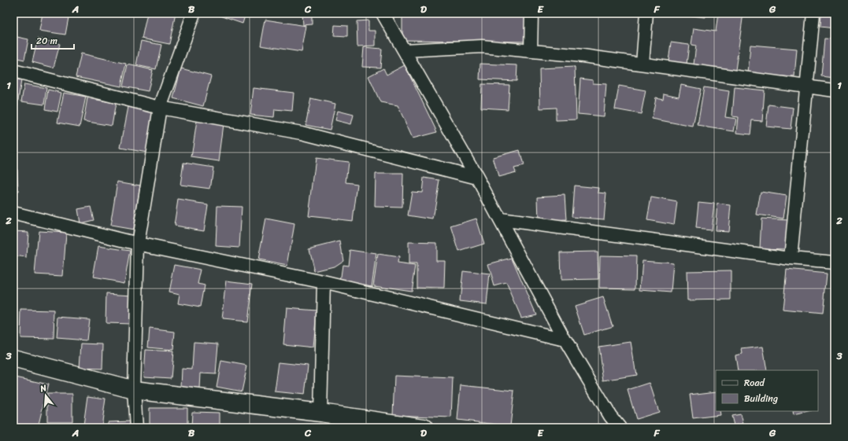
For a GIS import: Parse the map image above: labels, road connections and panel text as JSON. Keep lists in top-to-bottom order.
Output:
{
  "legend": ["Road", "Building"],
  "scale_bar": "20 m",
  "north": "top",
  "grid": {
    "columns": [
      "A",
      "B",
      "C",
      "D",
      "E",
      "F",
      "G"
    ],
    "rows": ["1", "2", "3"]
  }
}
